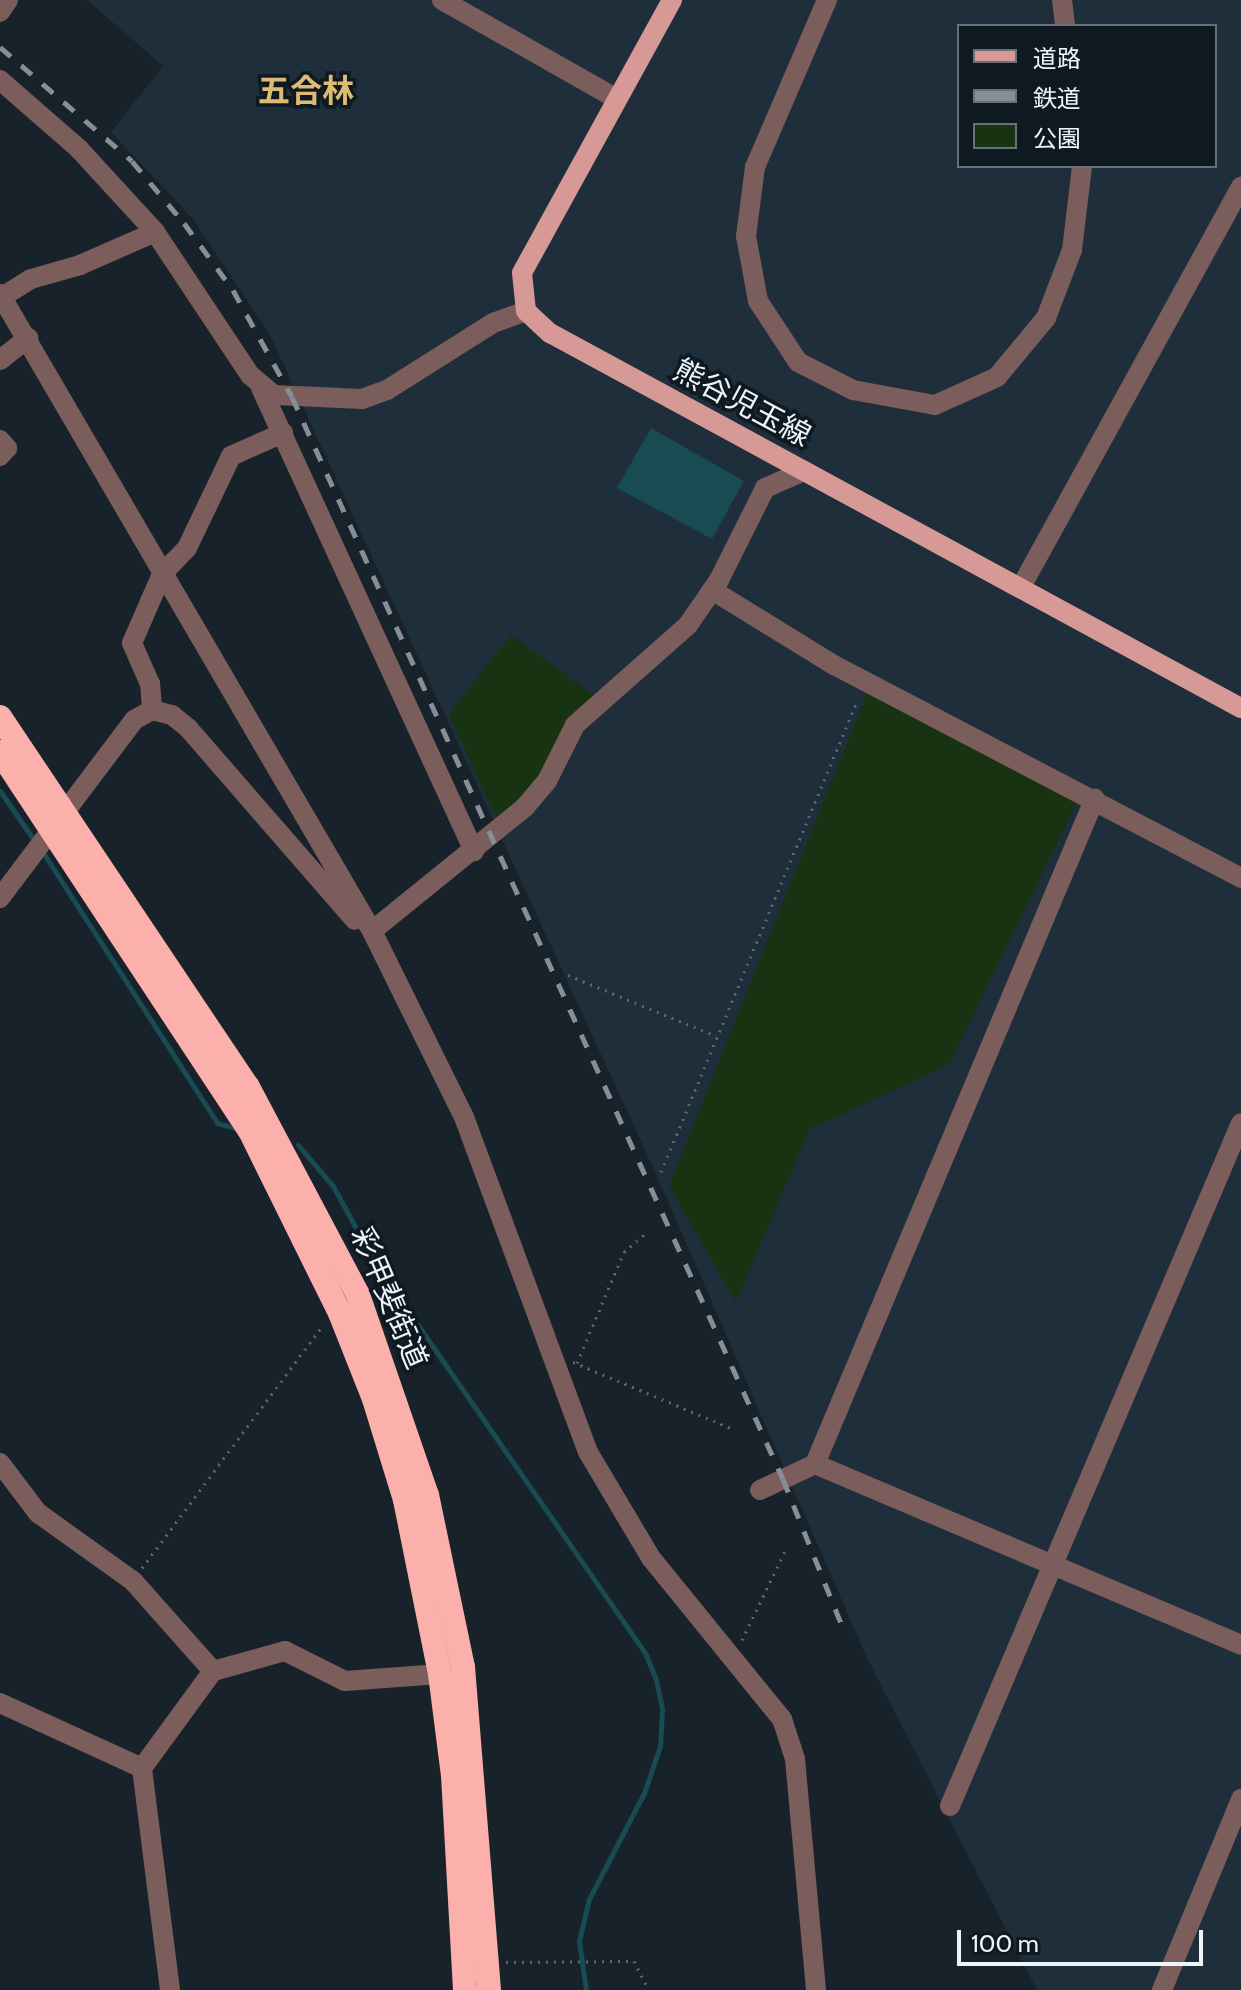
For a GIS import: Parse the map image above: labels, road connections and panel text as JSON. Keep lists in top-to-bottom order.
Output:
{
  "streets": {
    "highway": ["彩甲斐街道"],
    "main road": ["熊谷児玉線"]
  },
  "districts": ["五合林"],
  "legend": ["道路", "鉄道", "公園"],
  "scale_bar": "100 m"
}
